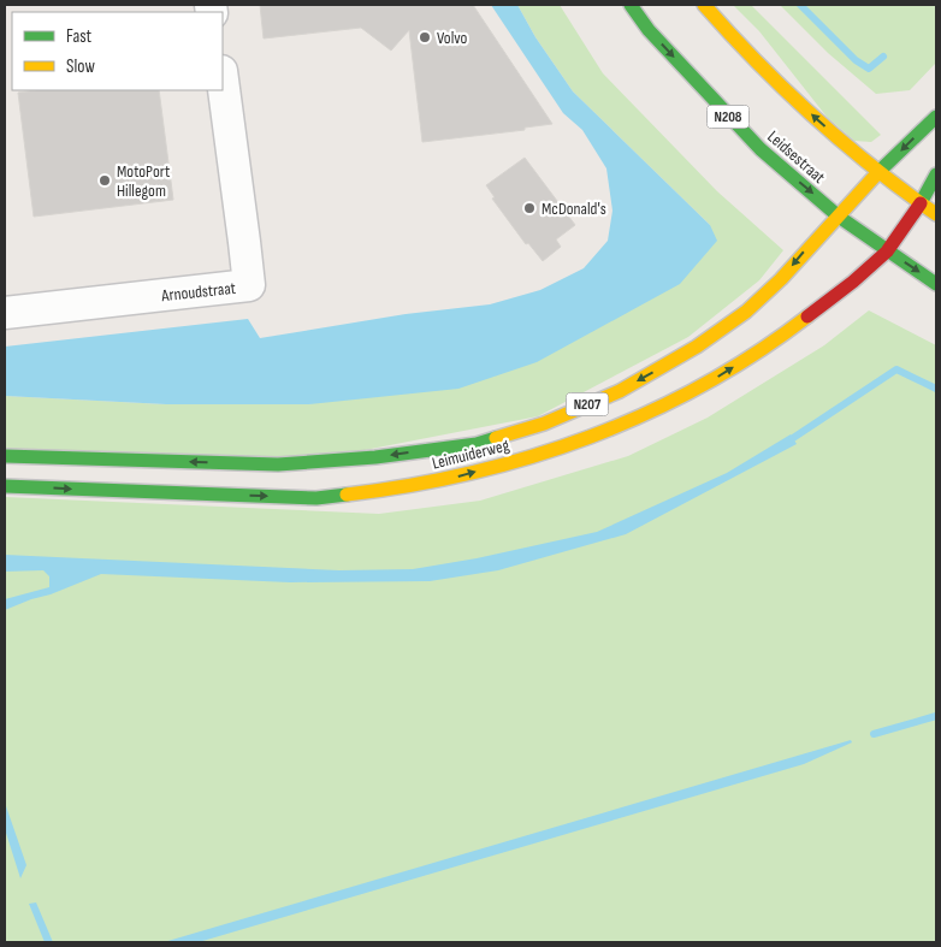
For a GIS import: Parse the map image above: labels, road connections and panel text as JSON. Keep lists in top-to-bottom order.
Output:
{
  "streets": {
    "main road": [
      "N208",
      "Leidsestraat",
      "N207",
      "Leimuiderweg"
    ],
    "street": ["Arnoudstraat"]
  },
  "crossings": [
    ["Leidsestraat", "N207"],
    ["Leidsestraat", "Leimuiderweg"],
    ["N207", "Leimuiderweg"]
  ],
  "places": ["Volvo", "MotoPort Hillegom", "McDonald's"],
  "legend": ["Fast", "Slow"]
}
